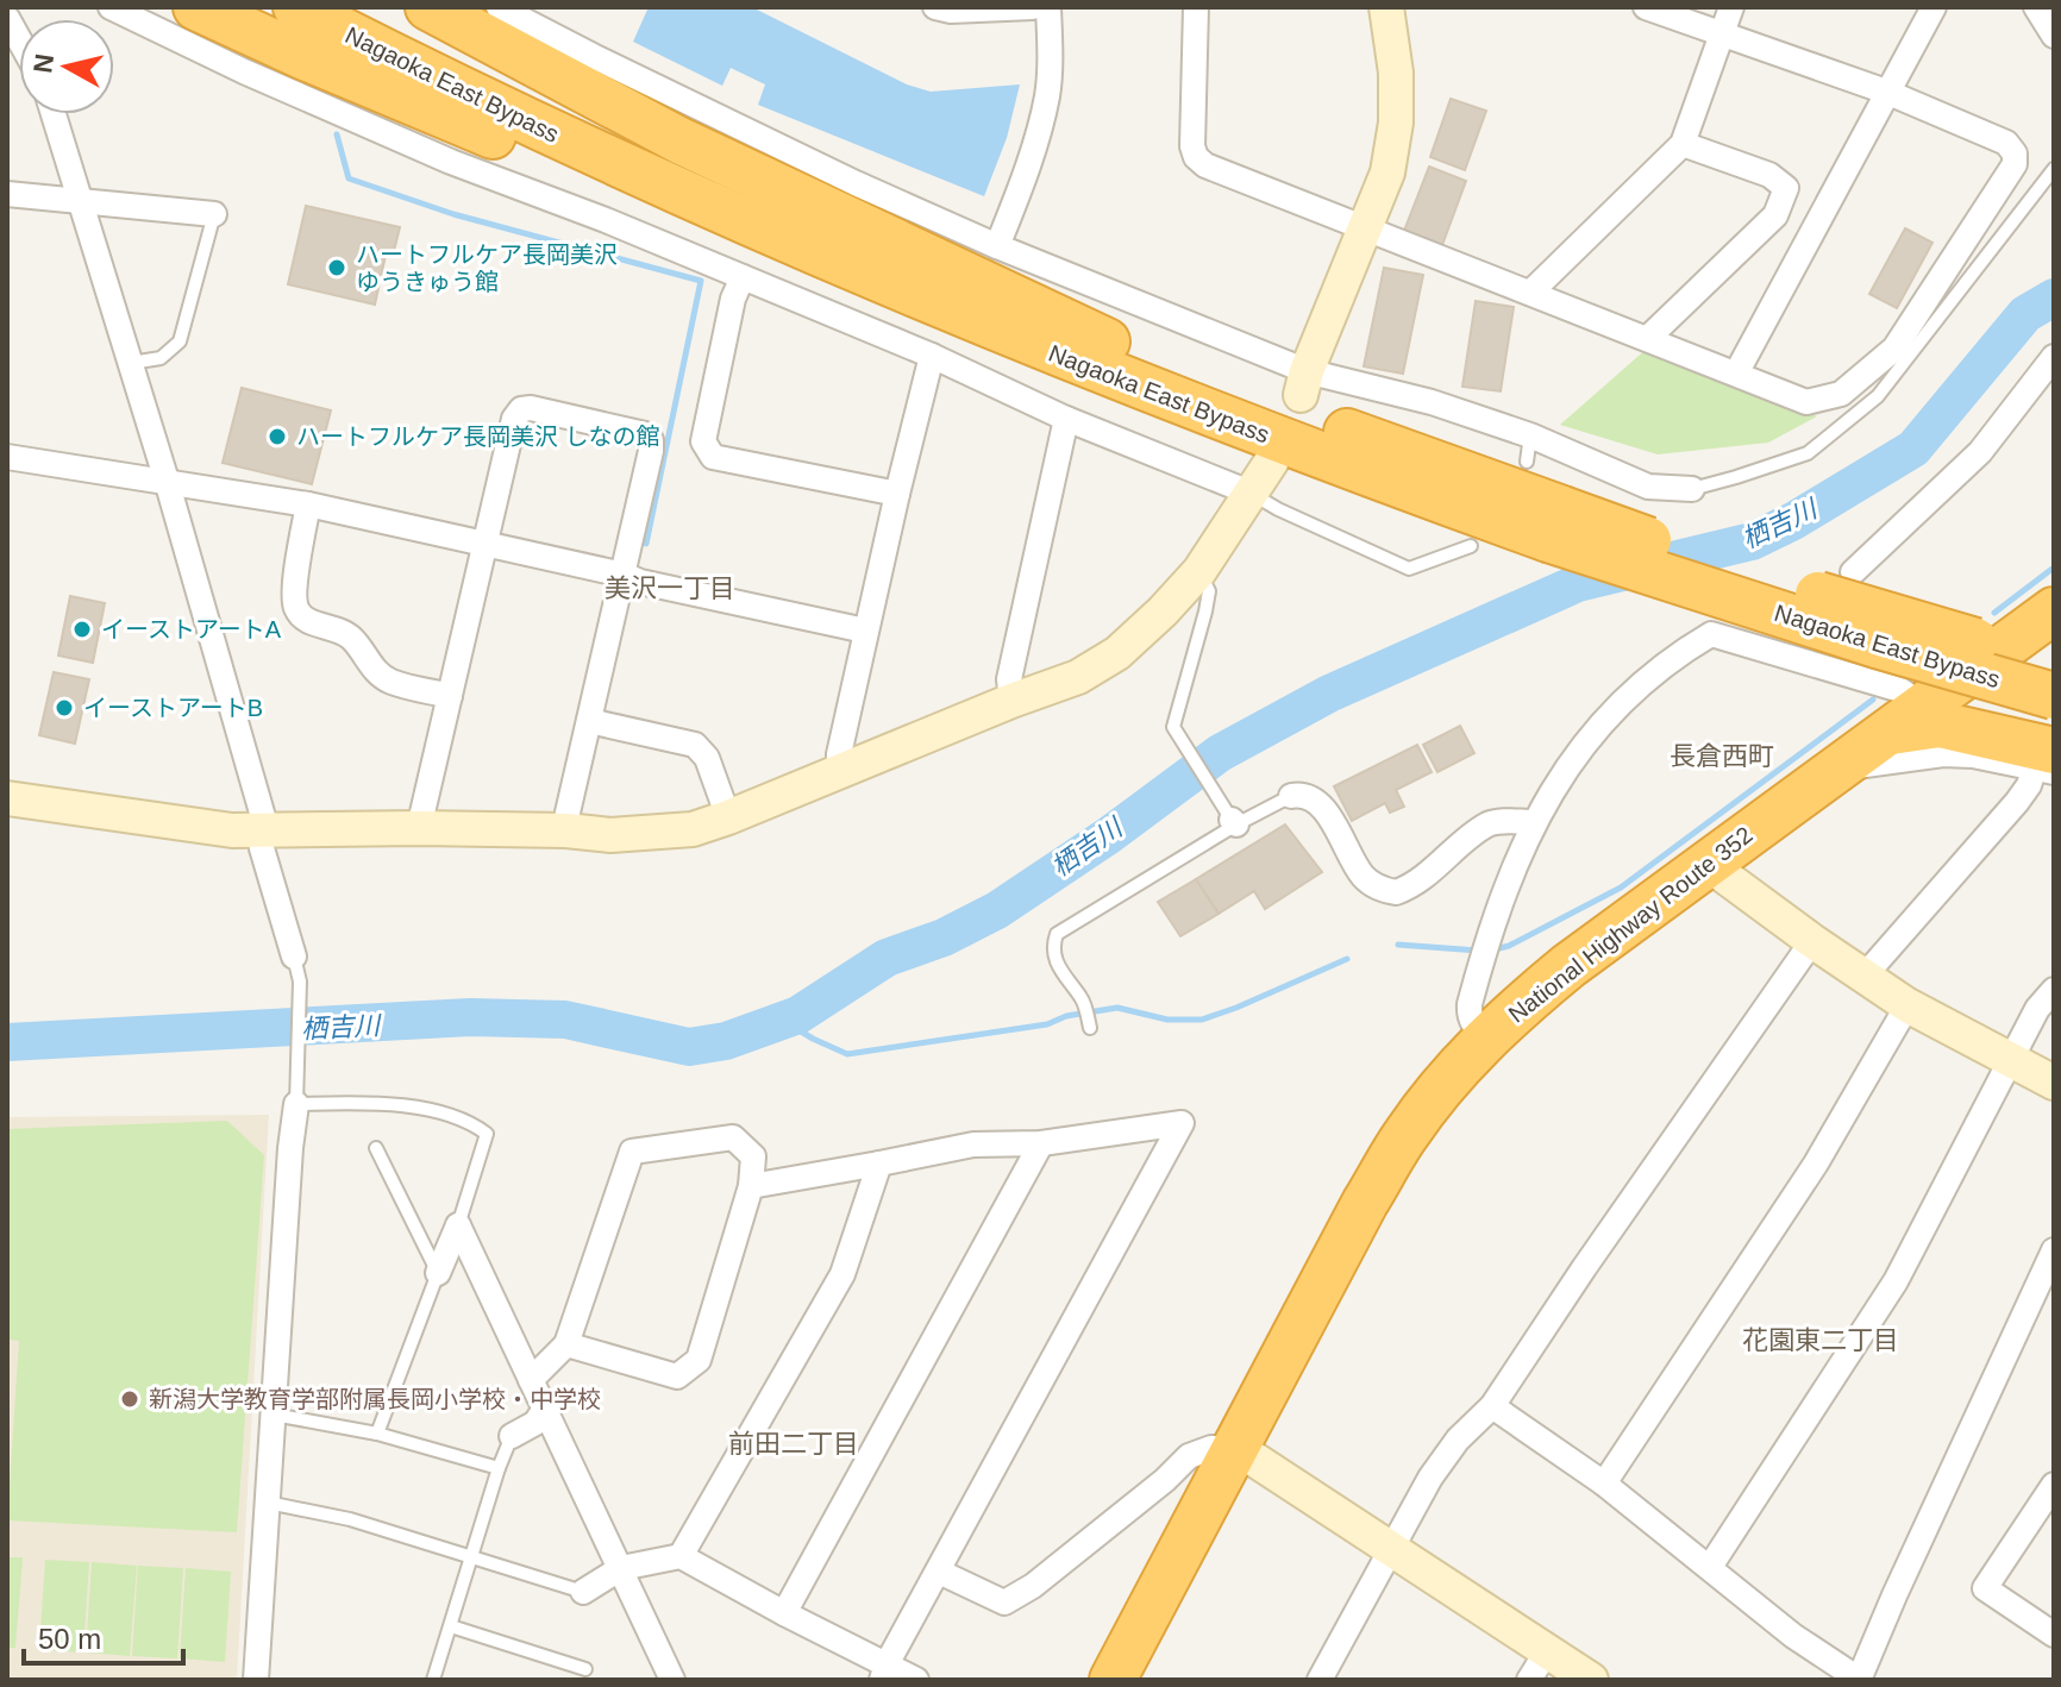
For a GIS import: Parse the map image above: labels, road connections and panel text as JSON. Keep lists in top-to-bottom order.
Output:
{
  "streets": {
    "highway": ["Nagaoka East Bypass", "National Highway Route 352"]
  },
  "crossings": [
    ["Nagaoka East Bypass", "National Highway Route 352"]
  ],
  "districts": [
    "美沢一丁目",
    "長倉西町",
    "花園東二丁目",
    "前田二丁目"
  ],
  "water": ["栖吉川"],
  "places": [
    "ハートフルケア長岡美沢 ゆうきゅう館",
    "ハートフルケア長岡美沢 しなの館",
    "イーストアートA",
    "イーストアートB",
    "新潟大学教育学部附属長岡小学校・中学校"
  ],
  "scale_bar": "50 m",
  "north": "left"
}
